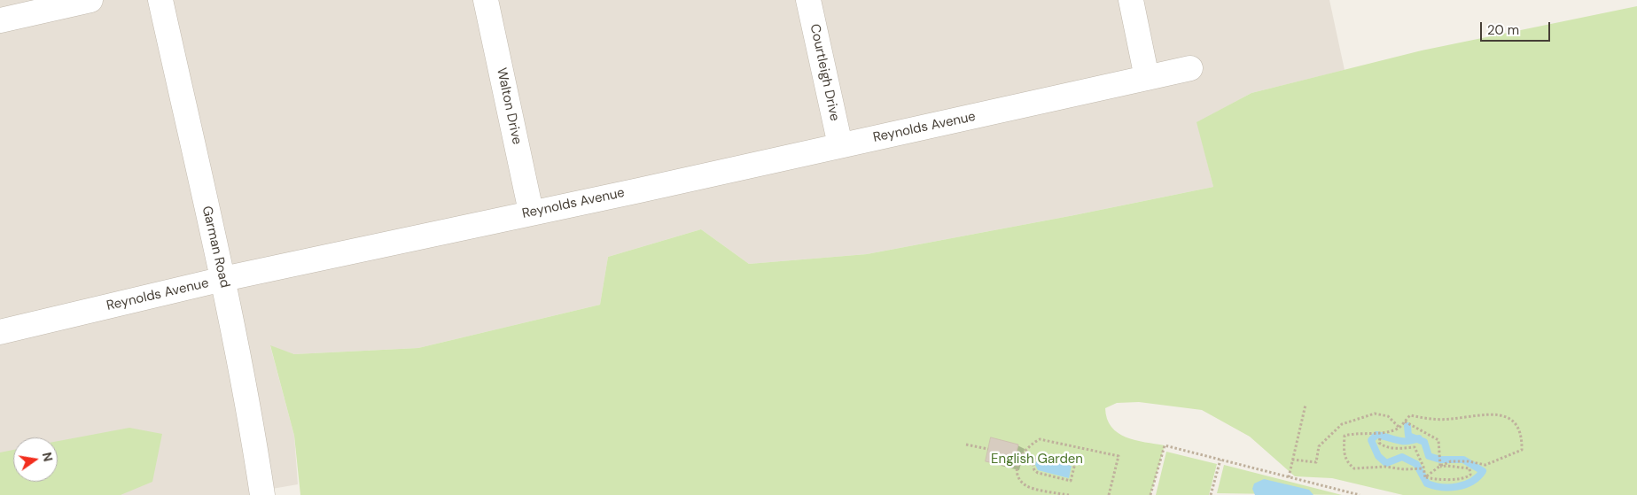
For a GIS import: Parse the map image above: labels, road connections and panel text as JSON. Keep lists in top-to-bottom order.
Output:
{
  "streets": {
    "street": [
      "Courtleigh Drive",
      "Walton Drive",
      "Reynolds Avenue",
      "Garman Road"
    ]
  },
  "crossings": [
    ["Courtleigh Drive", "Reynolds Avenue"],
    ["Walton Drive", "Reynolds Avenue"],
    ["Reynolds Avenue", "Garman Road"]
  ],
  "parks": ["English Garden"],
  "scale_bar": "20 m",
  "north": "right"
}
